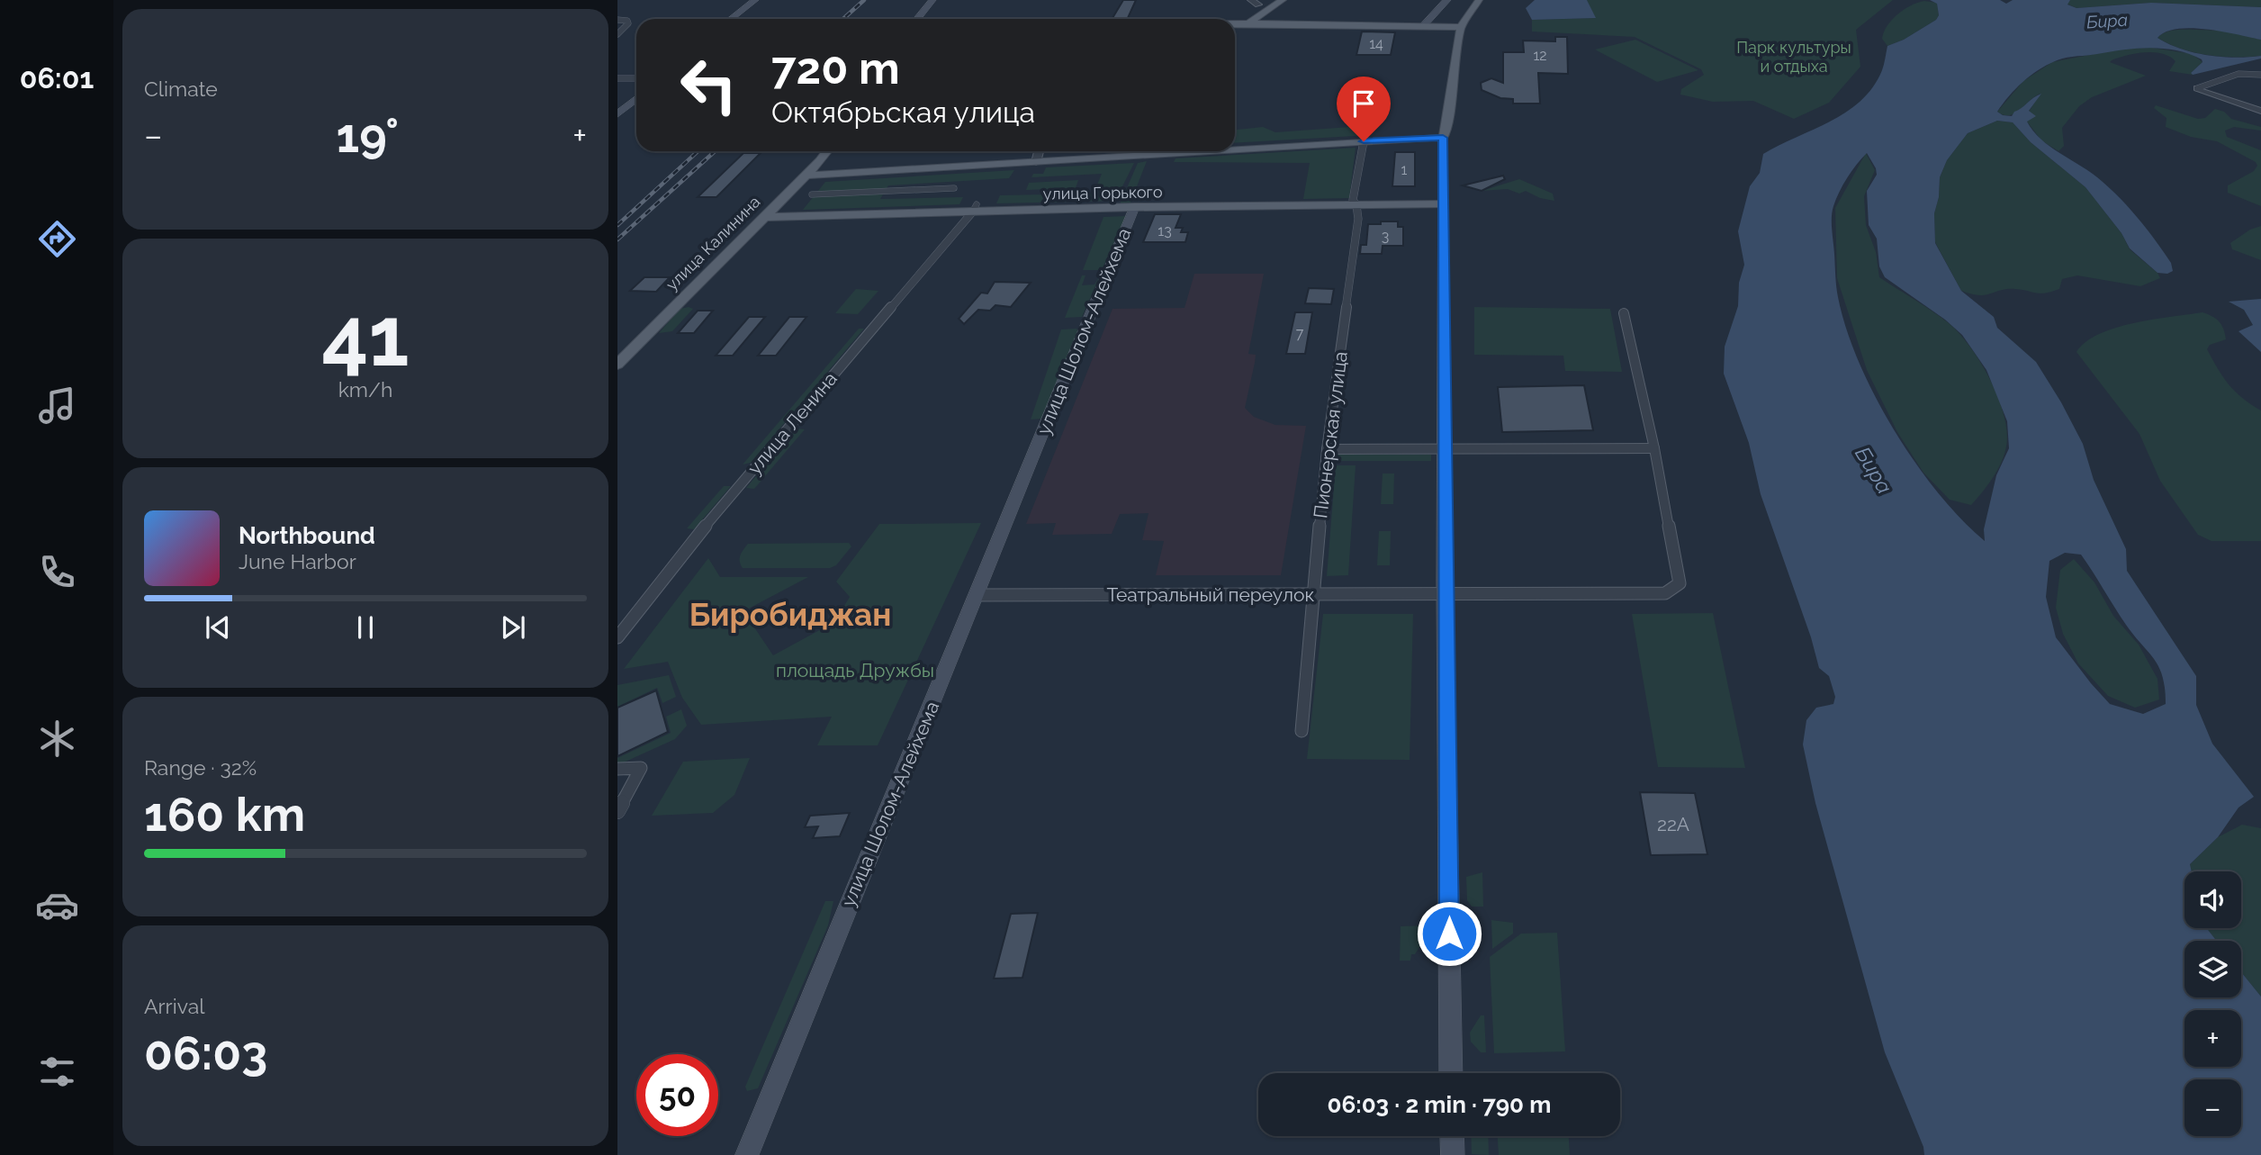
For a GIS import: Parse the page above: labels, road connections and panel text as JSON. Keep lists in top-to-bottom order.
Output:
{
  "streets": {
    "main road": ["улица Горького", "улица Калинина", "улица Шолом-Алейхема"],
    "street": ["улица Ленина", "Пионерская улица", "Театральный переулок"]
  },
  "crossings": [
    ["улица Горького", "улица Калинина"],
    ["улица Горького", "улица Шолом-Алейхема"],
    ["улица Горького", "улица Ленина"],
    ["улица Горького", "Пионерская улица"],
    ["улица Шолом-Алейхема", "Театральный переулок"],
    ["Пионерская улица", "Театральный переулок"]
  ],
  "districts": ["Биробиджан"],
  "water": ["Бира"],
  "parks": ["Парк культуры и отдыха", "площадь Дружбы"],
  "house_numbers": [
    "14",
    "12",
    "1",
    "13",
    "3",
    "7",
    "22А"
  ],
  "page": {
    "tabs": "06:01",
    "tile": [
      "Climate",
      ["41", "km/h"],
      ["Range · 32%", "160 km"],
      ["Arrival", "06:03"]
    ],
    "turn": ["720 m", "Октябрьская улица"],
    "heat": ["−", "19°", "+"],
    "song": ["Northbound", "June Harbor"],
    "map_buttons": ["+", "−"],
    "limit": "50",
    "trip": "06:03 · 2 min · 790 m"
  }
}
